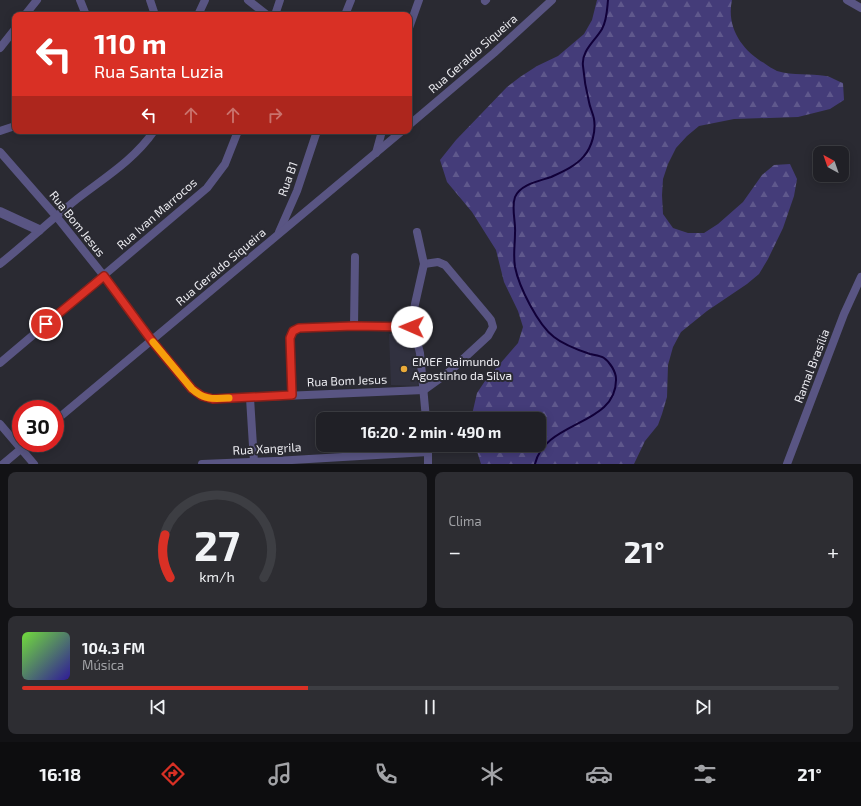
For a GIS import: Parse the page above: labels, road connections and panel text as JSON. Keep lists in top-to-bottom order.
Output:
{
  "streets": {
    "street": [
      "Rua Geraldo Siqueira",
      "Rua B1",
      "Rua Ivan Marrocos",
      "Rua Bom Jesus",
      "Ramal Brasília",
      "Rua Xangrila"
    ]
  },
  "crossings": [
    ["Rua Geraldo Siqueira", "Rua B1"],
    ["Rua Geraldo Siqueira", "Rua Bom Jesus"],
    ["Rua Ivan Marrocos", "Rua Bom Jesus"]
  ],
  "places": ["EMEF Raimundo Agostinho da Silva"],
  "north": "top left",
  "page": {
    "turn": ["110 m", "Rua Santa Luzia"],
    "limit": "30",
    "trip": "16:20 · 2 min · 490 m",
    "tile": "Clima",
    "heat": ["−", "21°", "+"],
    "song": ["104.3 FM", "Música"],
    "tabs": ["16:18", "21°"],
    "gauge": ["27", "km/h"]
  }
}
